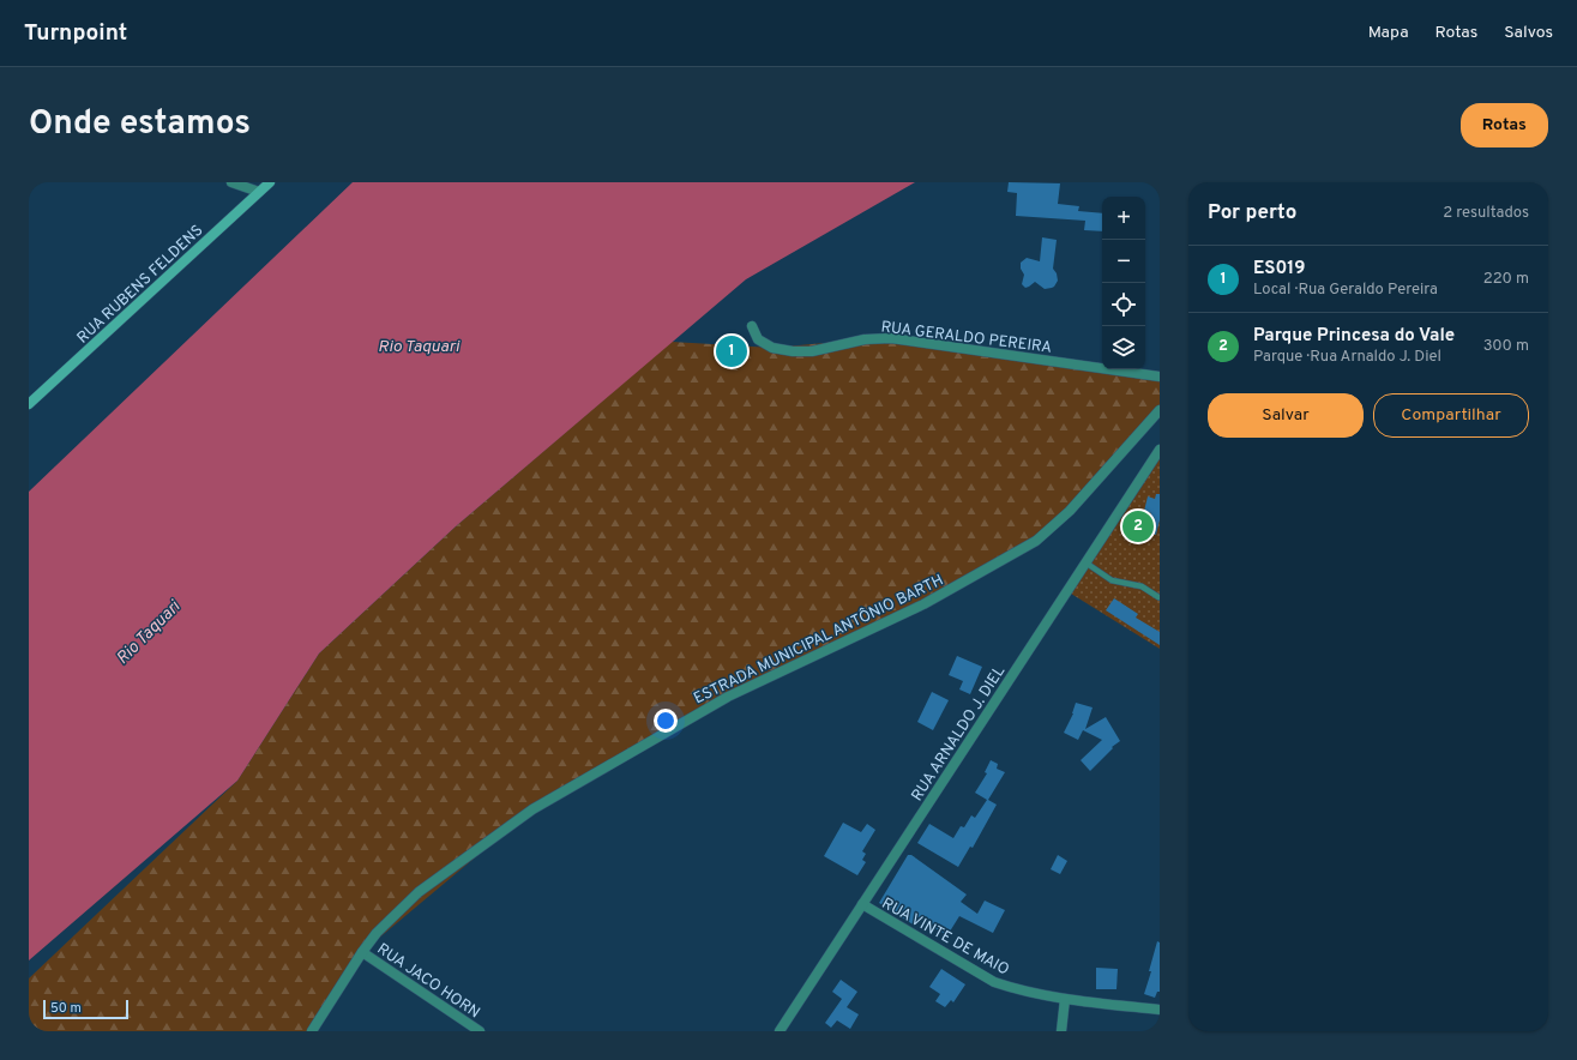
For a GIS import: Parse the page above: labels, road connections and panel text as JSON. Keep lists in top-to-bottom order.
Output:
{
  "streets": {
    "main road": ["RUA RUBENS FELDENS"],
    "street": [
      "RUA GERALDO PEREIRA",
      "ESTRADA MUNICIPAL ANTÔNIO BARTH",
      "RUA ARNALDO J. DIEL",
      "RUA VINTE DE MAIO",
      "RUA JACO HORN"
    ]
  },
  "crossings": [
    ["ESTRADA MUNICIPAL ANTÔNIO BARTH", "RUA JACO HORN"],
    ["RUA ARNALDO J. DIEL", "RUA VINTE DE MAIO"]
  ],
  "water": ["Rio Taquari"],
  "scale_bar": "50 m",
  "page": {
    "header": "Turnpoint",
    "nav": ["Mapa", "Rotas", "Salvos"],
    "title": "Onde estamos",
    "buttons": [
      "Rotas",
      ["Salvar", "Compartilhar"]
    ],
    "heading": ["Por perto", "2 resultados"],
    "map_buttons": ["+", "−"],
    "list": [
      {
        "mark": "1",
        "name": "ES019",
        "note": "Local · Rua Geraldo Pereira",
        "value": "220 m"
      },
      {
        "mark": "2",
        "name": "Parque Princesa do Vale",
        "note": "Parque · Rua Arnaldo J. Diel",
        "value": "300 m"
      }
    ],
    "pins": ["1", "2"],
    "scale": "50 m"
  }
}
